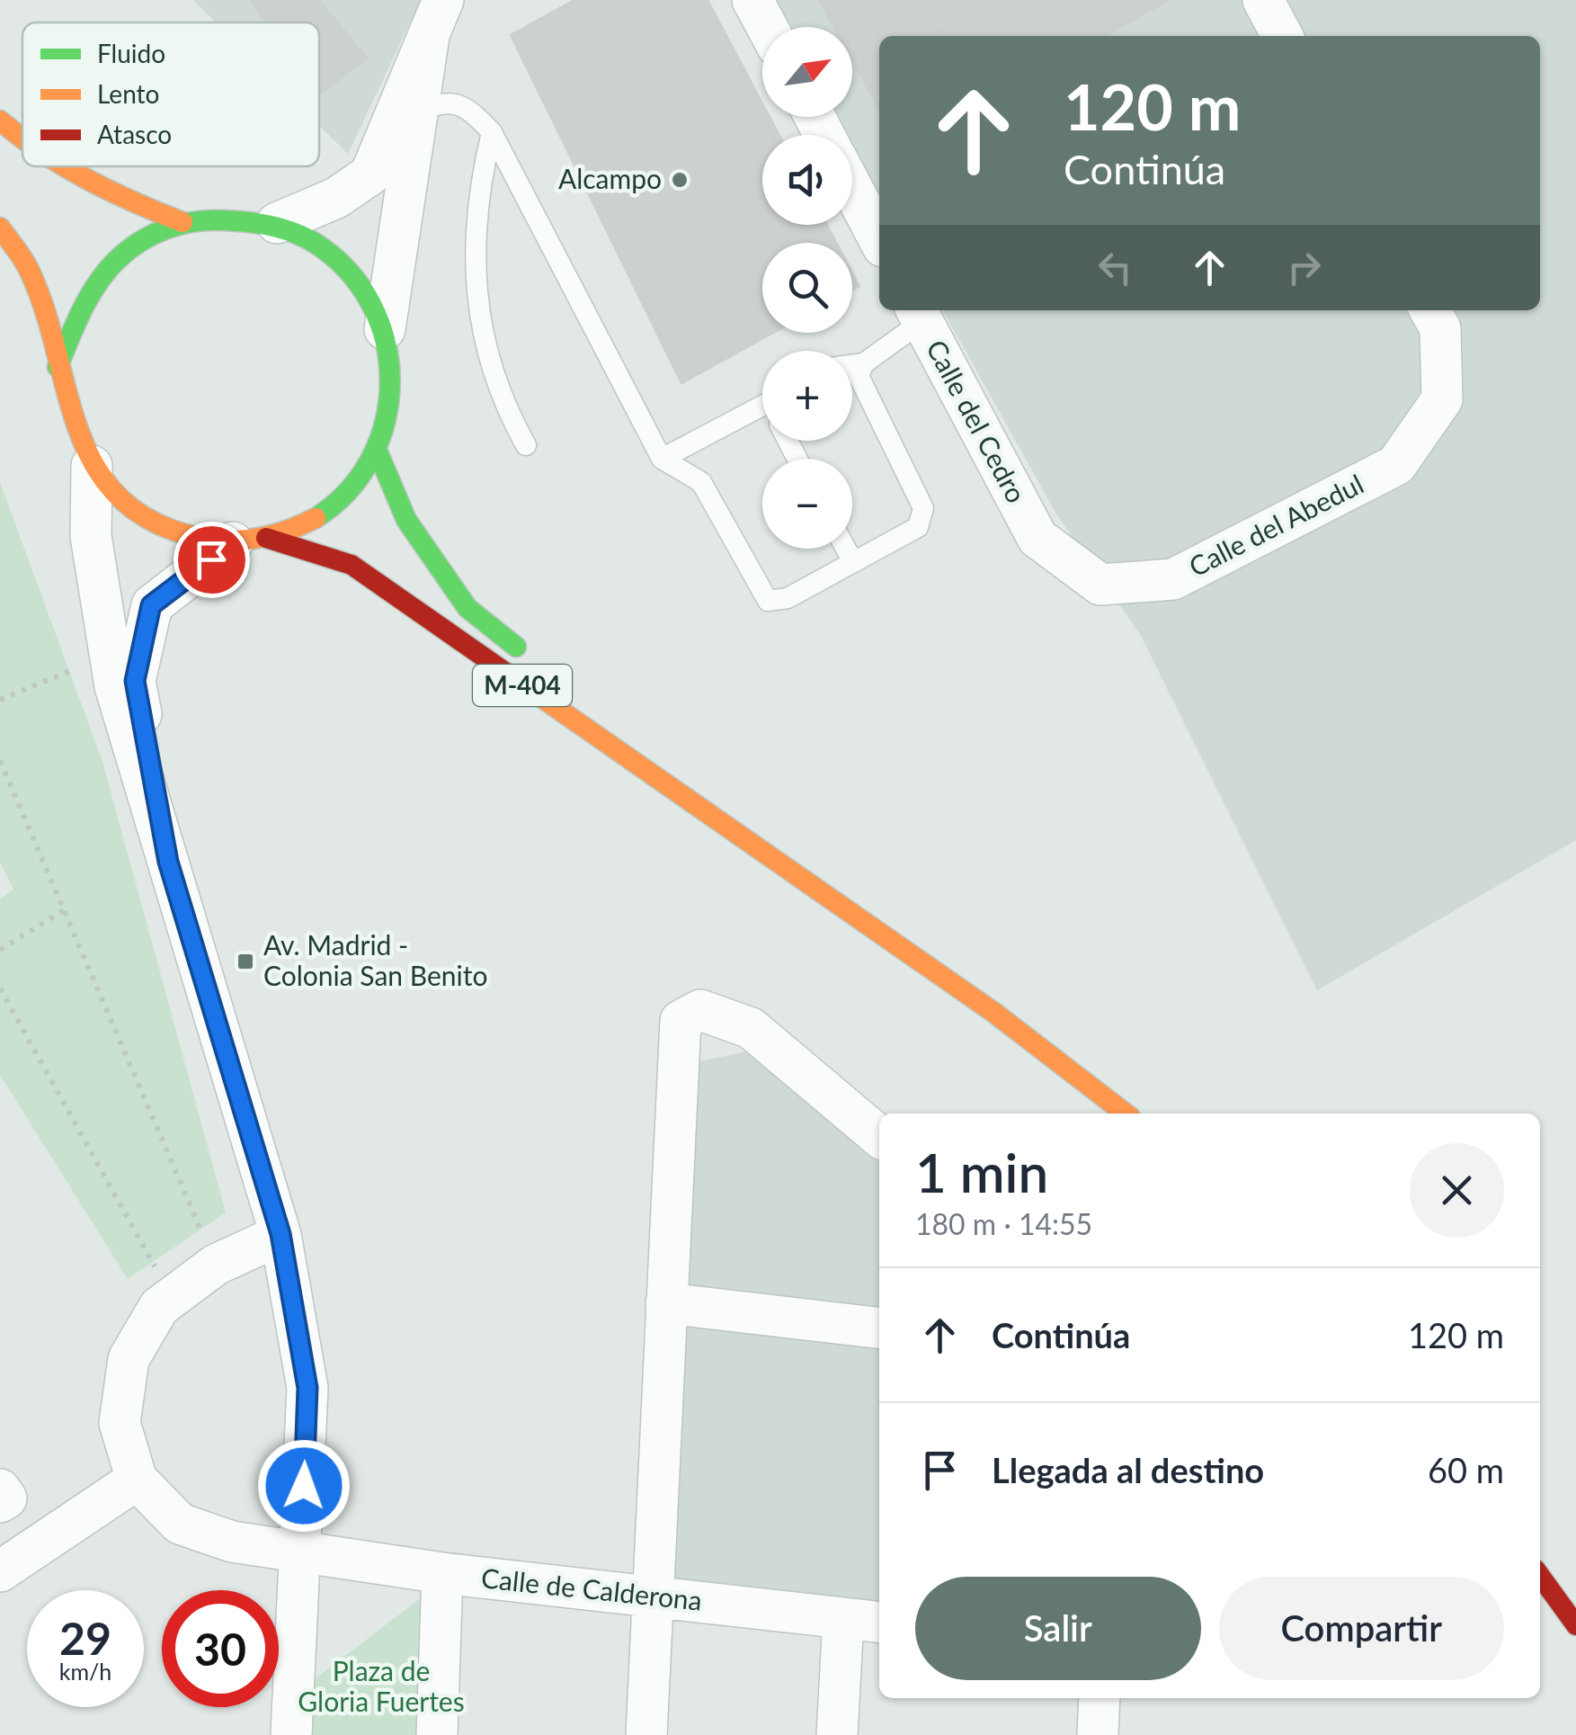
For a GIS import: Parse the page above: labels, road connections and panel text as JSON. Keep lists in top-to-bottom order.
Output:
{
  "streets": {
    "main road": ["M-404"],
    "street": ["Calle del Cedro", "Calle del Abedul", "Calle de Calderona"]
  },
  "crossings": [
    ["Calle del Cedro", "Calle del Abedul"]
  ],
  "parks": ["Plaza de Gloria Fuertes"],
  "places": {
    "other": ["Alcampo"],
    "transit": ["Av. Madrid - Colonia San Benito"]
  },
  "legend": ["Fluido", "Lento", "Atasco"],
  "north": "top right",
  "page": {
    "map_buttons": ["+", "−"],
    "turn": ["120 m", "Continúa"],
    "heading": ["1 min", "180 m · 14:55"],
    "list": [
      {
        "name": "Continúa",
        "value": "120 m"
      },
      {
        "name": "Llegada al destino",
        "value": "60 m"
      }
    ],
    "buttons": ["Salir", "Compartir"],
    "speed": "29 km/h",
    "limit": "30"
  }
}
